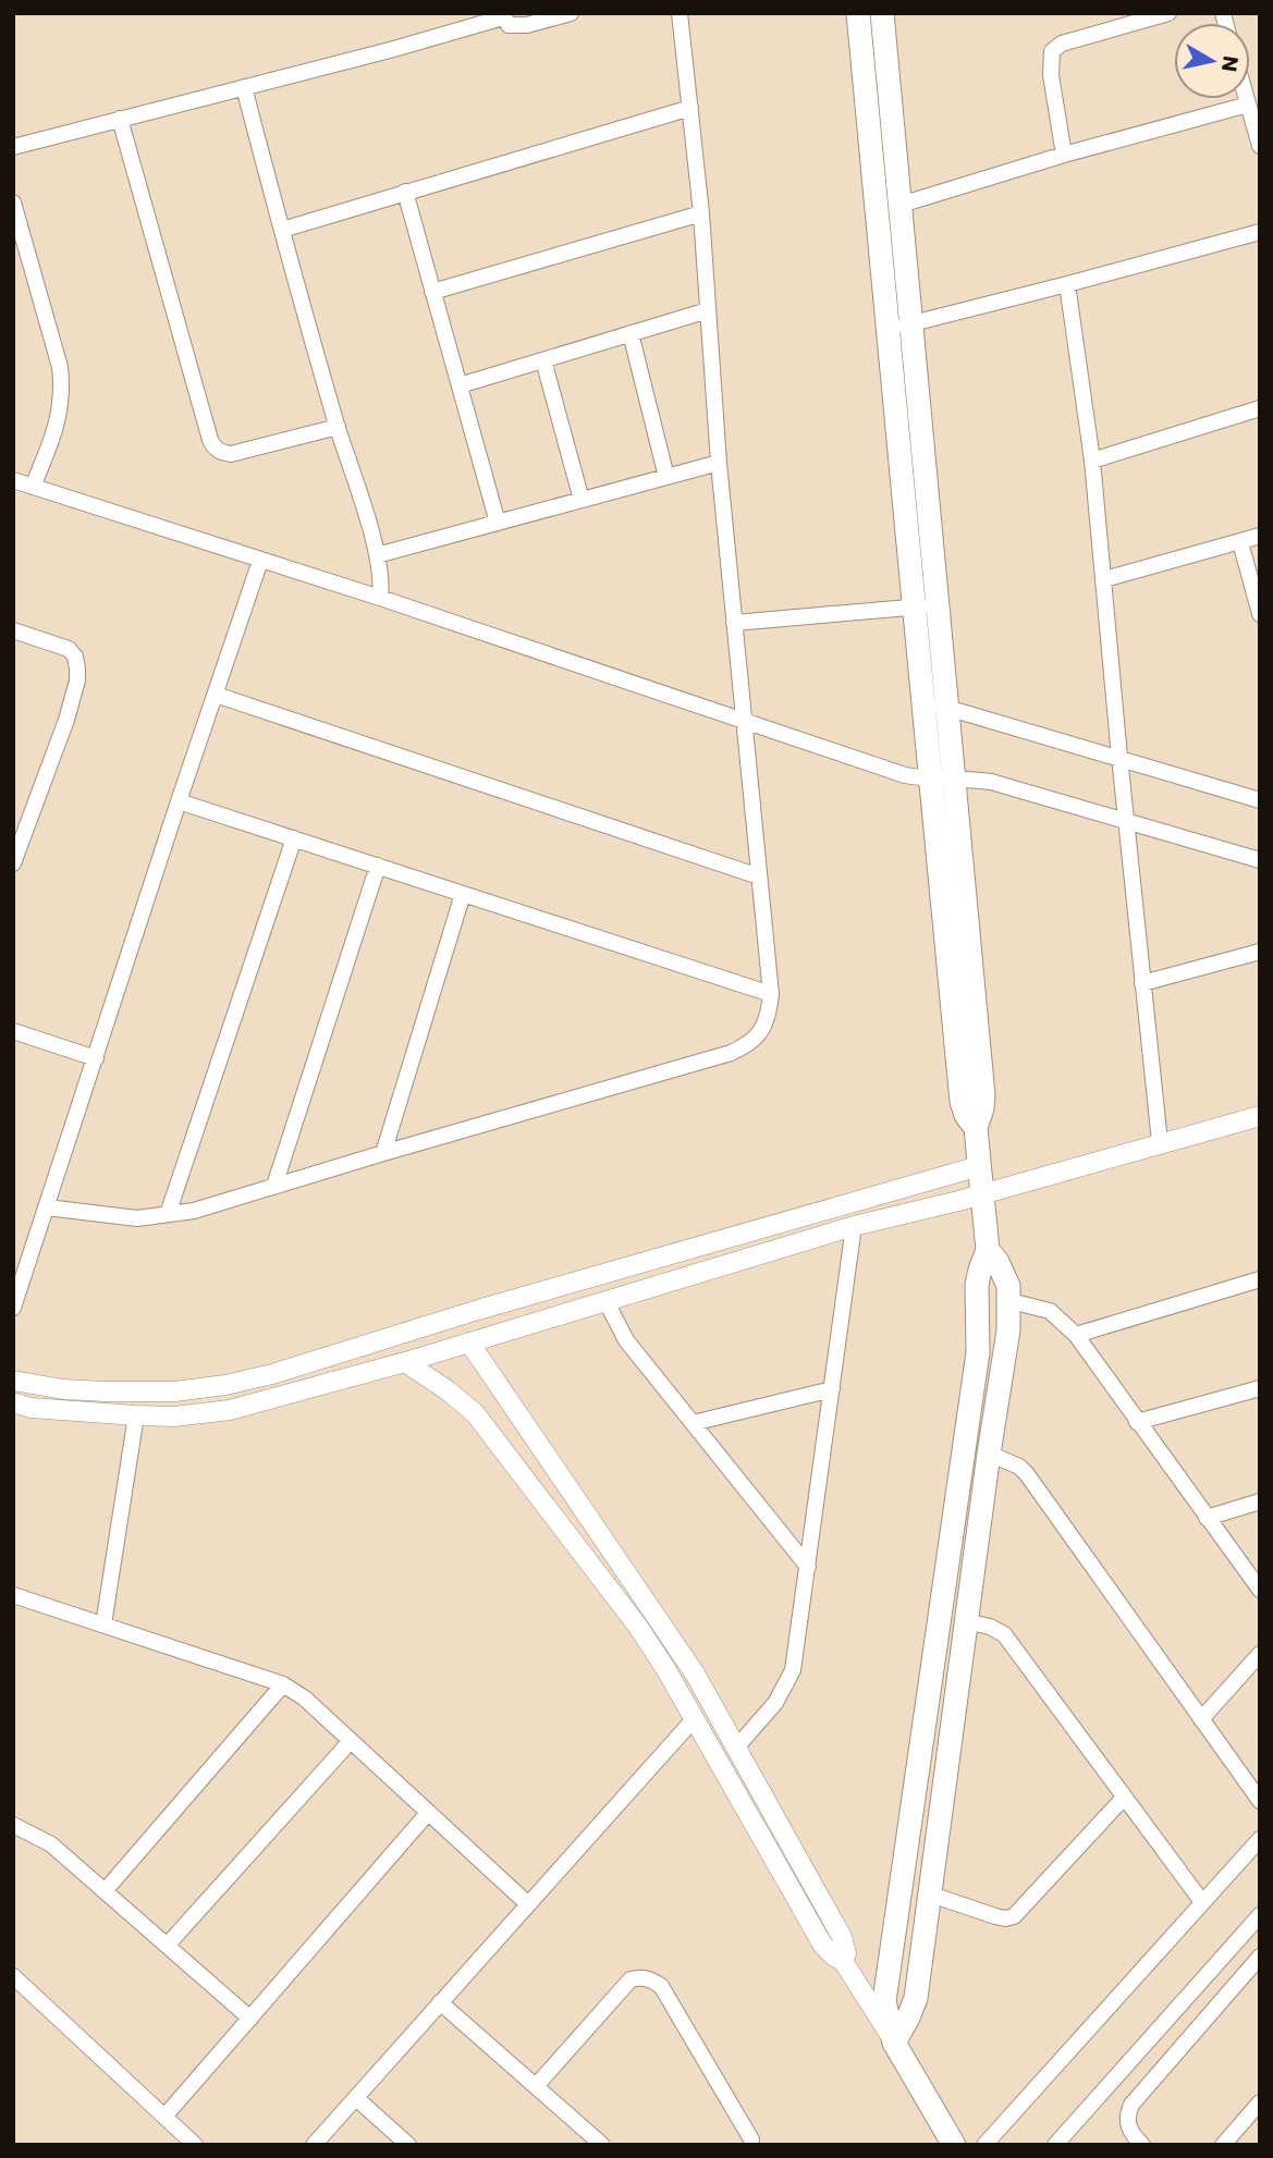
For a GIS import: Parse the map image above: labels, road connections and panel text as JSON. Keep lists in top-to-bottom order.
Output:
{
  "north": "right"
}
